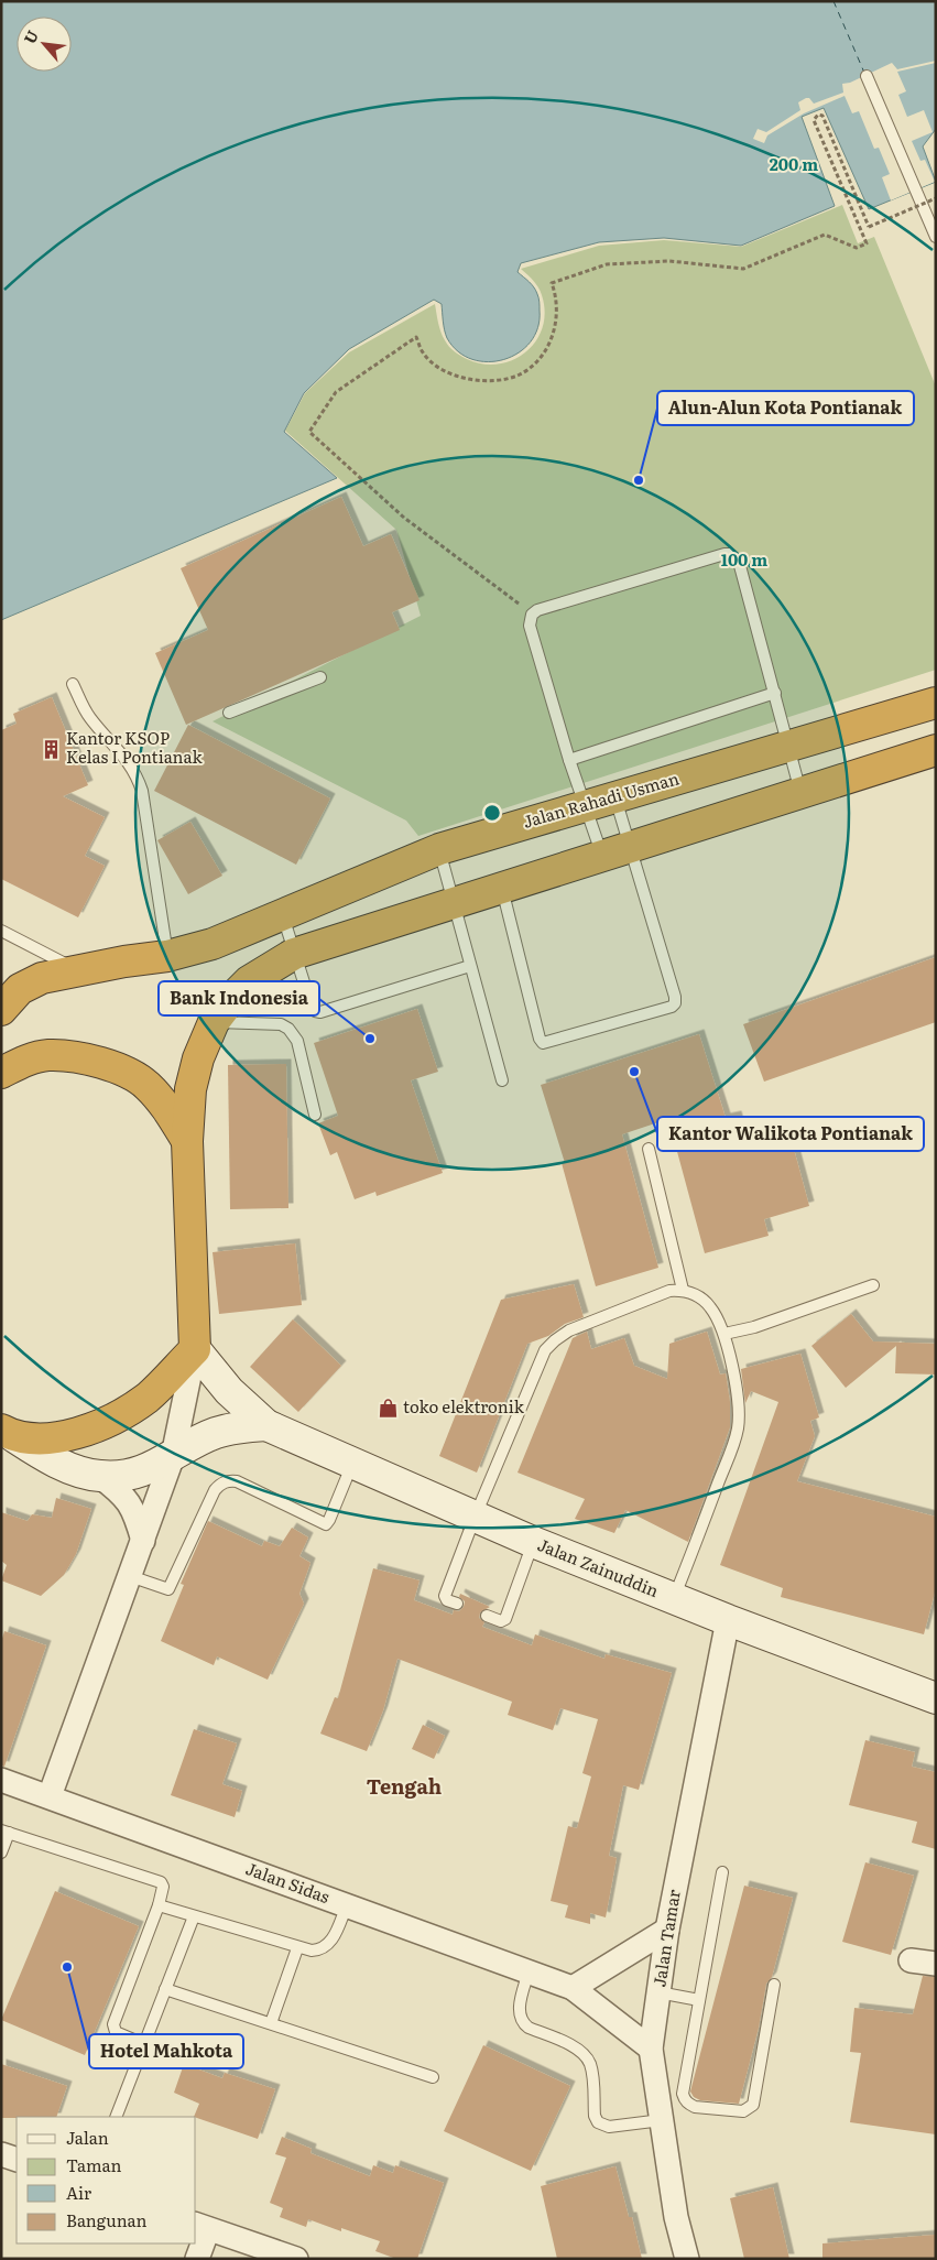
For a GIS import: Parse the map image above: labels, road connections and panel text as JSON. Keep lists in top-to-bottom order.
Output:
{
  "streets": {
    "highway": ["Jalan Rahadi Usman"],
    "street": ["Jalan Zainuddin", "Jalan Sidas", "Jalan Tamar"]
  },
  "crossings": [
    ["Jalan Zainuddin", "Jalan Tamar"],
    ["Jalan Sidas", "Jalan Tamar"]
  ],
  "districts": ["Tengah"],
  "places": {
    "other": [
      "Alun-Alun Kota Pontianak",
      "Bank Indonesia",
      "Kantor Walikota Pontianak",
      "Hotel Mahkota"
    ],
    "building": ["Kantor KSOP Kelas I Pontianak"],
    "shop": ["toko elektronik"]
  },
  "legend": [
    "Jalan",
    "Taman",
    "Air",
    "Bangunan"
  ],
  "north": "top left",
  "rings": ["200 m", "100 m"]
}
